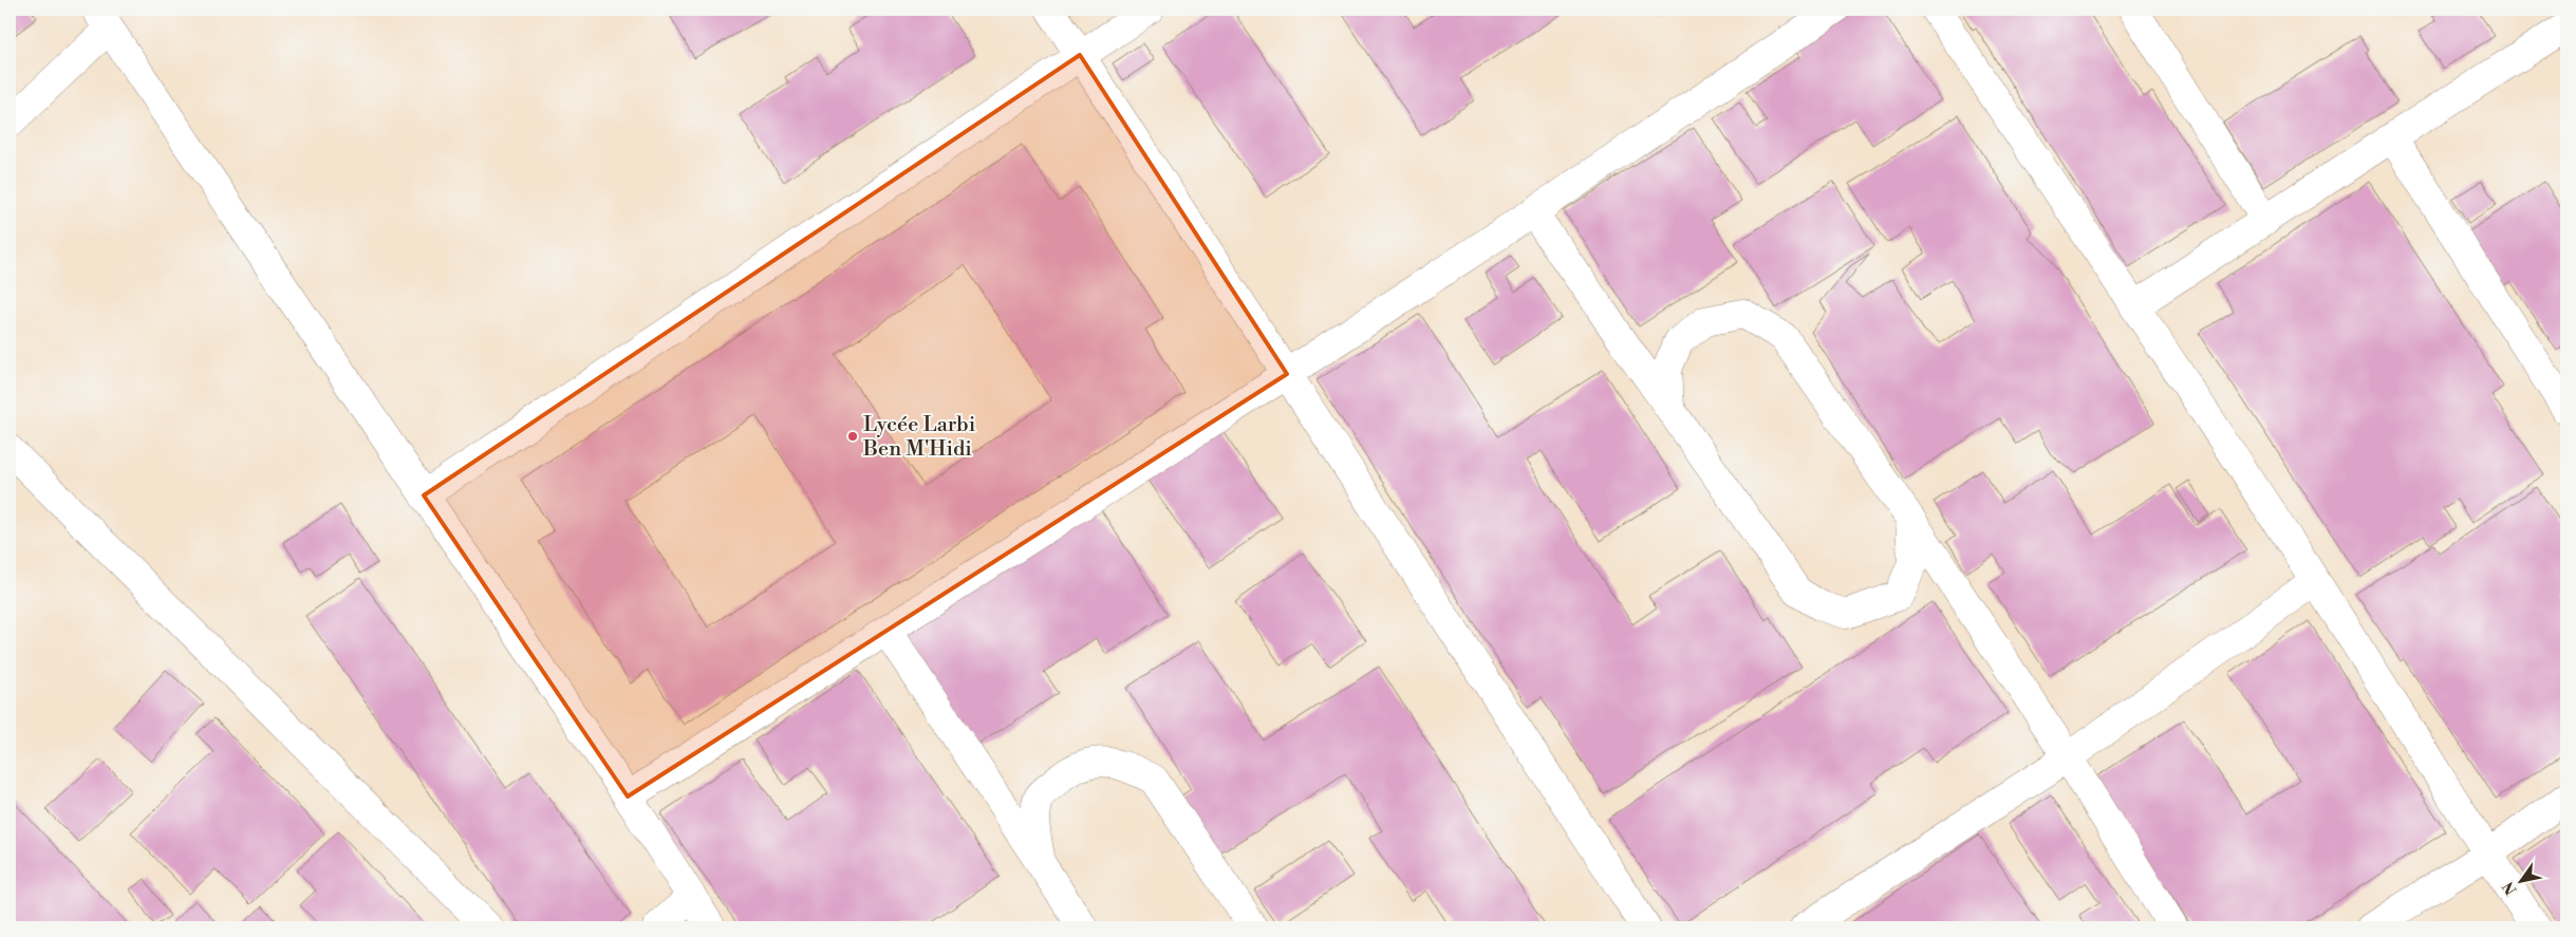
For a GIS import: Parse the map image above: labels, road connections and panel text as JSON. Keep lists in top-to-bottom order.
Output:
{
  "places": ["Lycée Larbi Ben M'Hidi"],
  "north": "bottom left"
}
